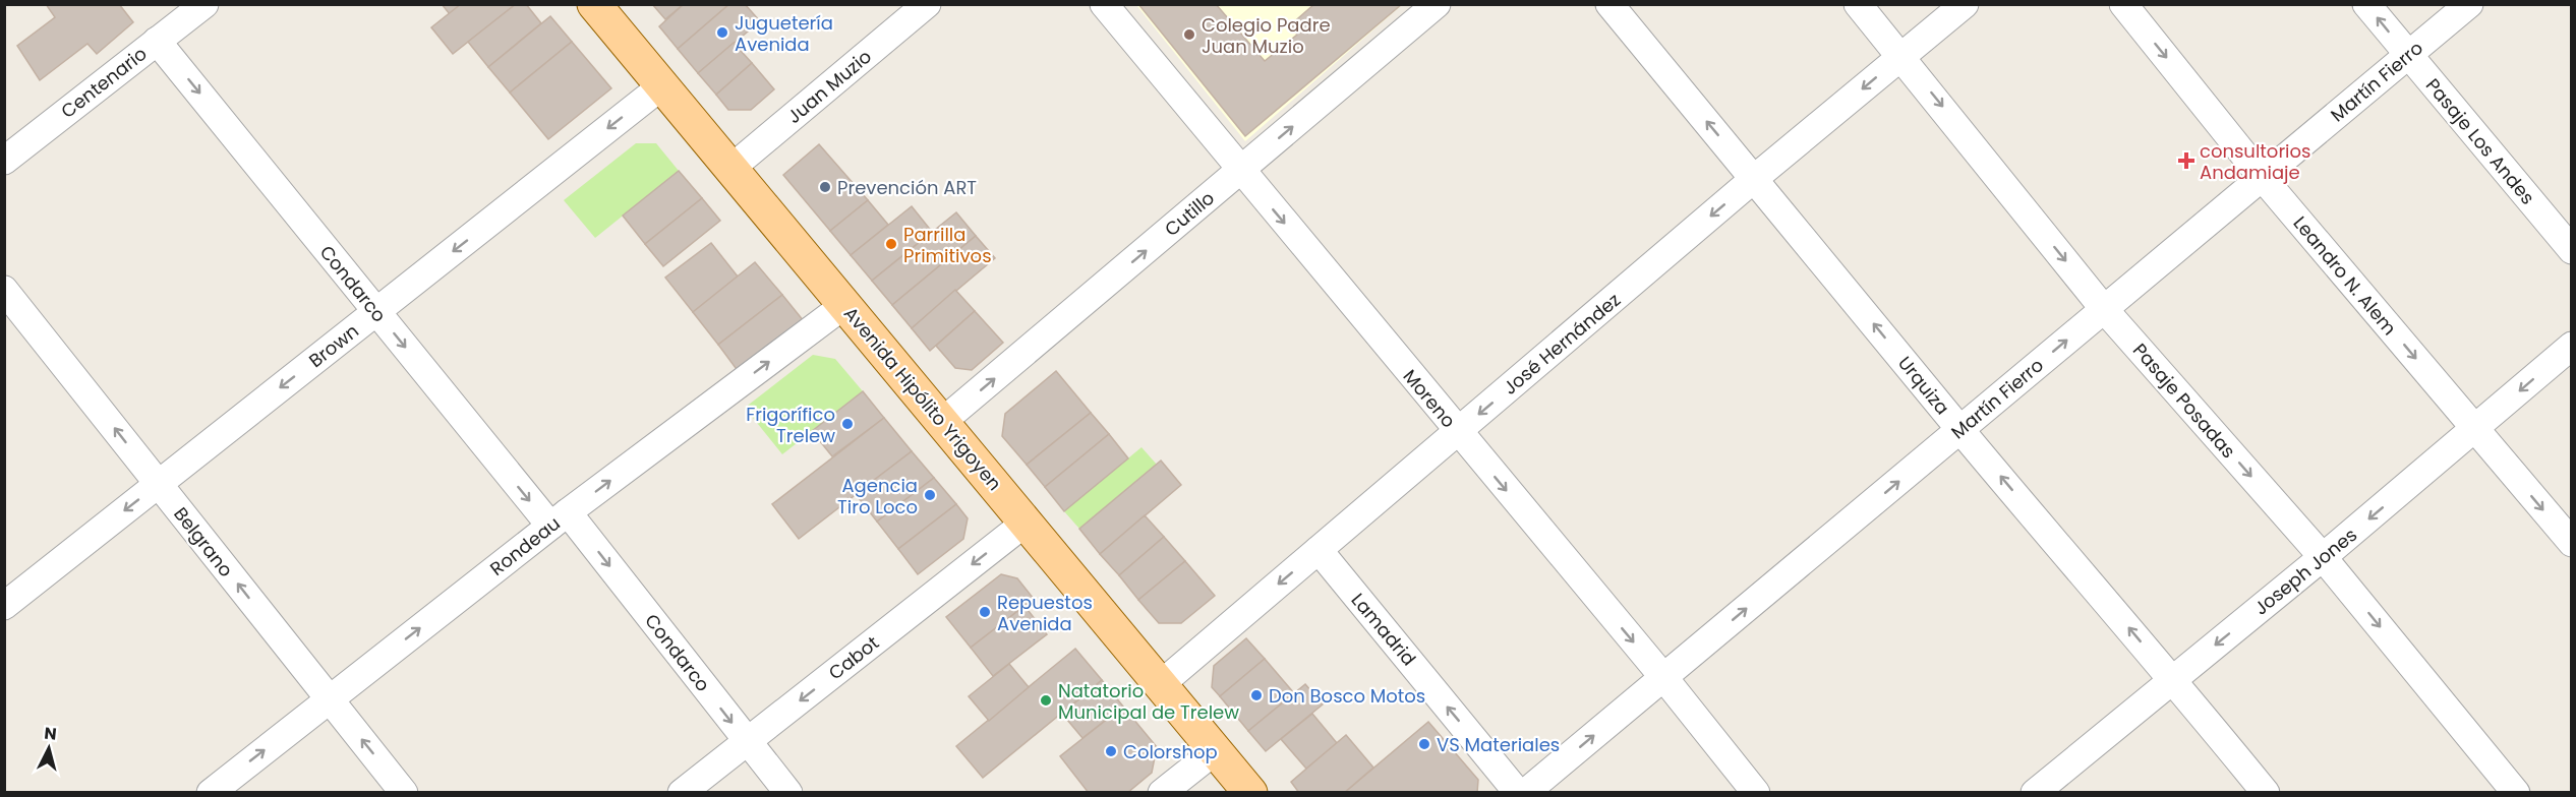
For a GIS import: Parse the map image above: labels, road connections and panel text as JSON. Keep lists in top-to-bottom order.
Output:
{
  "streets": {
    "main road": ["Avenida Hipólito Yrigoyen"],
    "street": [
      "Martín Fierro",
      "Centenario",
      "Juan Muzio",
      "Pasaje Los Andes",
      "Cutillo",
      "Leandro N. Alem",
      "Condarco",
      "José Hernández",
      "Brown",
      "Urquiza",
      "Moreno",
      "Pasaje Posadas",
      "Belgrano",
      "Rondeau",
      "Joseph Jones",
      "Lamadrid",
      "Cabot"
    ]
  },
  "crossings": [
    ["Martín Fierro", "Pasaje Los Andes"],
    ["Martín Fierro", "Leandro N. Alem"],
    ["Martín Fierro", "Urquiza"],
    ["Martín Fierro", "Moreno"],
    ["Martín Fierro", "Pasaje Posadas"],
    ["Centenario", "Condarco"],
    ["Juan Muzio", "Avenida Hipólito Yrigoyen"],
    ["Cutillo", "Avenida Hipólito Yrigoyen"],
    ["Cutillo", "Moreno"],
    ["Leandro N. Alem", "Joseph Jones"],
    ["Condarco", "Brown"],
    ["Condarco", "Rondeau"],
    ["Condarco", "Cabot"],
    ["José Hernández", "Urquiza"],
    ["José Hernández", "Avenida Hipólito Yrigoyen"],
    ["José Hernández", "Moreno"],
    ["José Hernández", "Pasaje Posadas"],
    ["José Hernández", "Lamadrid"],
    ["Brown", "Avenida Hipólito Yrigoyen"],
    ["Brown", "Belgrano"],
    ["Urquiza", "Joseph Jones"],
    ["Avenida Hipólito Yrigoyen", "Rondeau"],
    ["Avenida Hipólito Yrigoyen", "Cabot"],
    ["Pasaje Posadas", "Joseph Jones"],
    ["Belgrano", "Rondeau"]
  ],
  "one_way": [
    "Martín Fierro",
    "Cutillo",
    "Leandro N. Alem",
    "Condarco",
    "José Hernández",
    "Brown",
    "Urquiza",
    "Moreno",
    "Pasaje Posadas",
    "Belgrano",
    "Rondeau",
    "Joseph Jones",
    "Lamadrid",
    "Cabot"
  ],
  "places": {
    "other": [
      "Juguetería Avenida",
      "Colegio Padre Juan Muzio",
      "Prevención ART",
      "Parrilla Primitivos",
      "Frigorífico Trelew",
      "Agencia Tiro Loco",
      "Repuestos Avenida",
      "Don Bosco Motos",
      "Natatorio Municipal de Trelew",
      "VS Materiales",
      "Colorshop"
    ],
    "health": ["consultorios Andamiaje"]
  },
  "north": "top"
}
